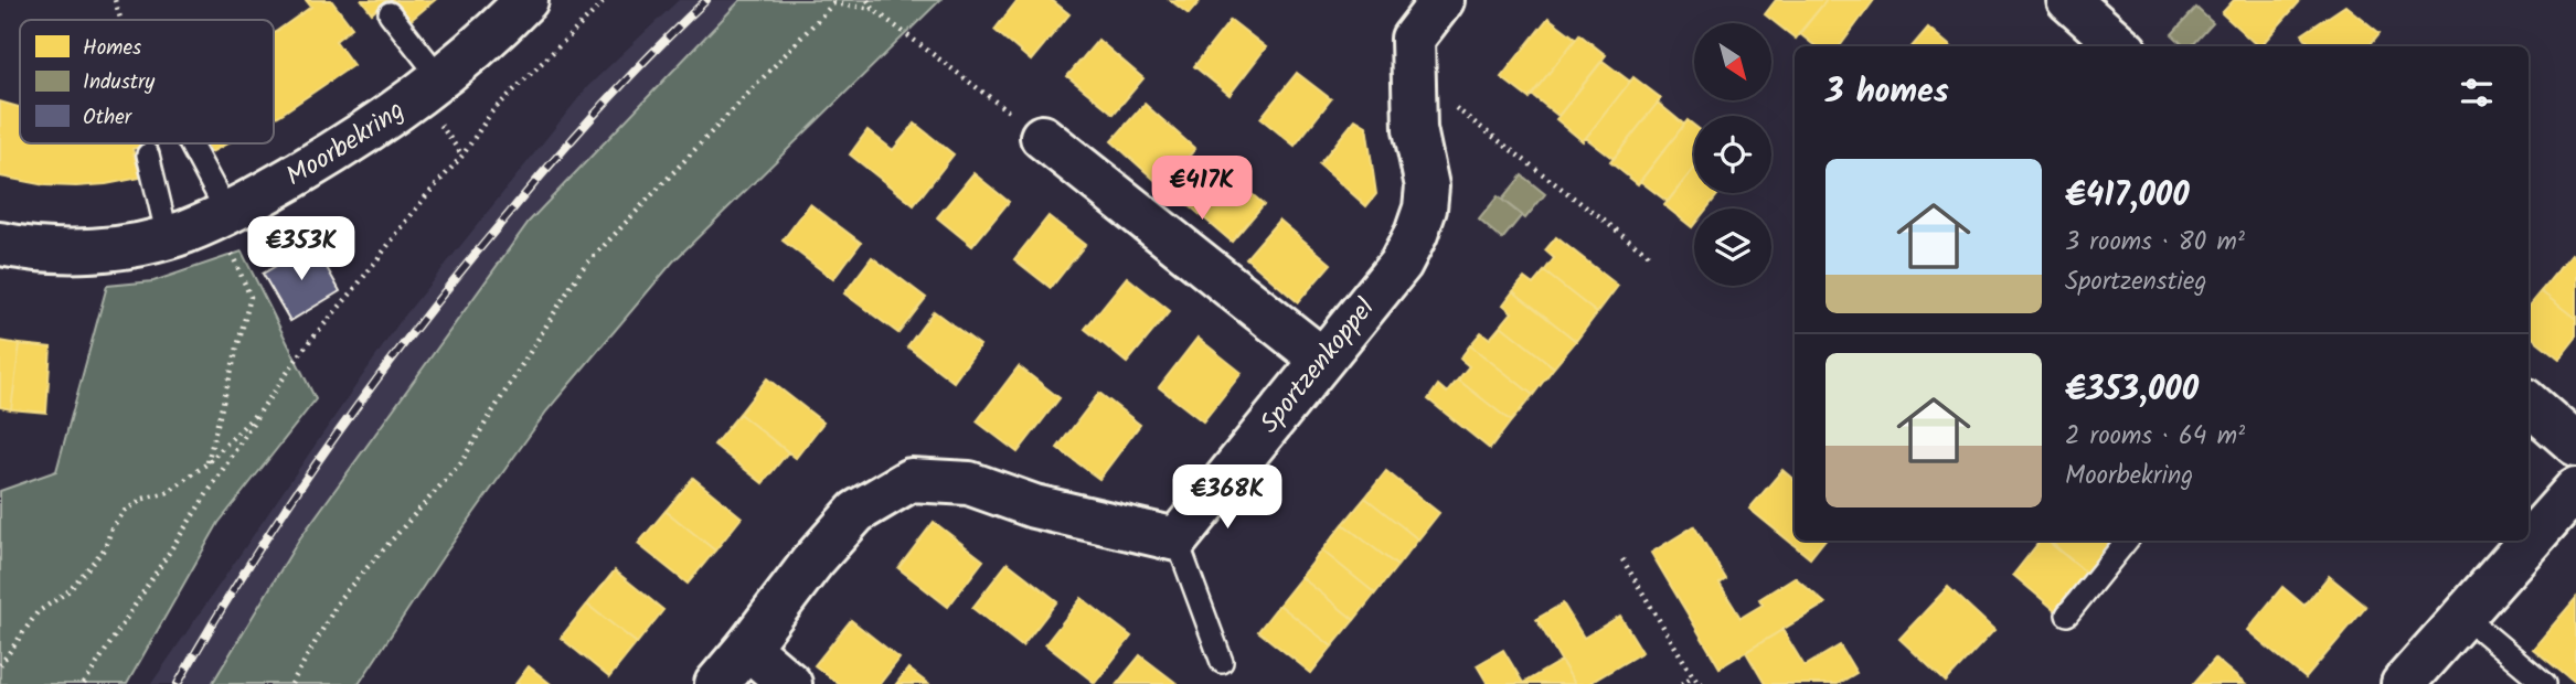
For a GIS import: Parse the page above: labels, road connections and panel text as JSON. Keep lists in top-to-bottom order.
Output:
{
  "streets": {
    "street": ["Moorbekring", "Sportzenkoppel"]
  },
  "legend": ["Homes", "Industry", "Other"],
  "north": "bottom right",
  "page": {
    "heading": "3 homes",
    "list": [
      {
        "name": "€417,000",
        "note": "3 rooms · 80 m² · Sportzenstieg"
      },
      {
        "name": "€353,000",
        "note": "2 rooms · 64 m² · Moorbekring"
      }
    ],
    "price": ["€417K", "€353K", "€368K"]
  }
}
